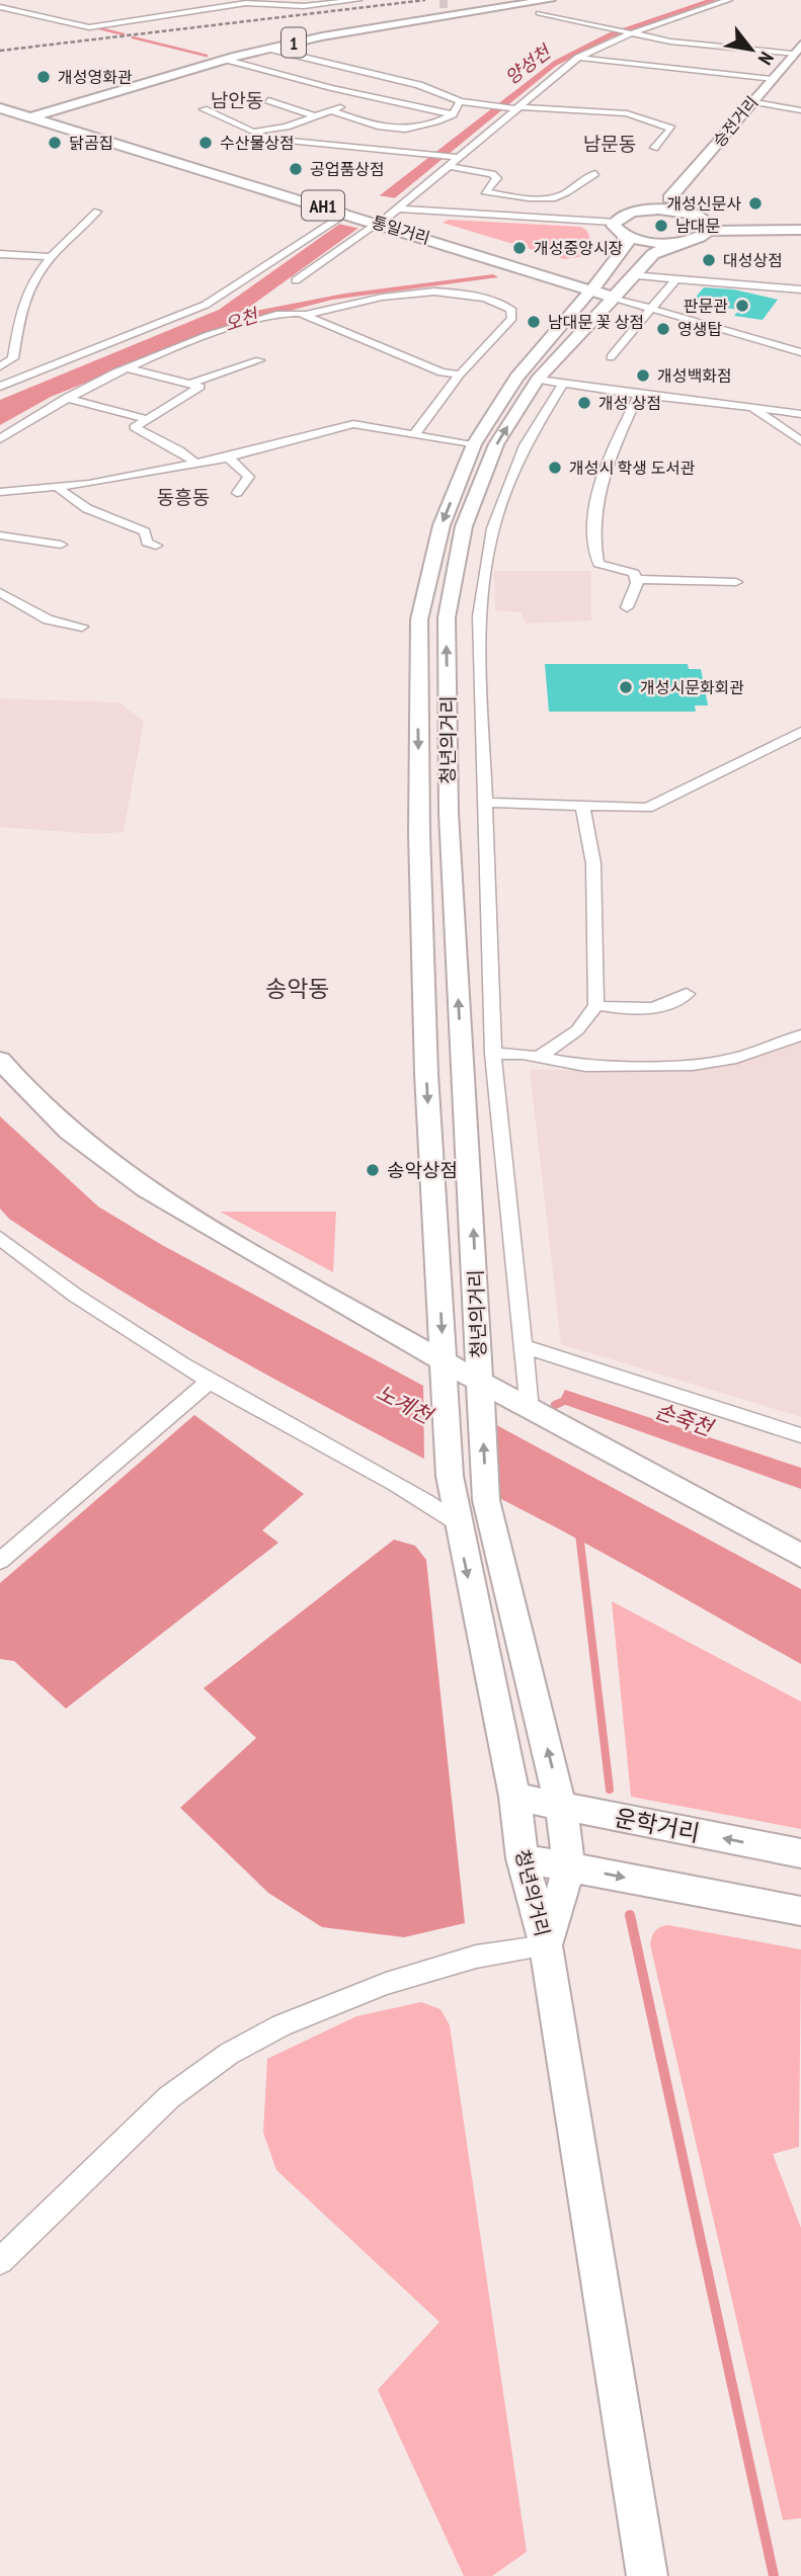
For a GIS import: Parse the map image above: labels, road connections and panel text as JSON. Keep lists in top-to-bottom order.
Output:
{
  "streets": {
    "main road": [
      "1",
      "승전거리",
      "AH1",
      "통일거리",
      "청년의거리",
      "운학거리"
    ]
  },
  "crossings": [
    ["1", "통일거리"],
    ["통일거리", "청년의거리"],
    ["청년의거리", "운학거리"]
  ],
  "districts": [
    "남안동",
    "남문동",
    "동흥동",
    "송악동"
  ],
  "water": [
    "양성천",
    "오천",
    "노계천",
    "손죽천"
  ],
  "places": [
    "개성영화관",
    "닭곰집",
    "수산물상점",
    "공업품상점",
    "개성신문사",
    "남대문",
    "개성중앙시장",
    "대성상점",
    "판문관",
    "남대문 꽃 상점",
    "영생탑",
    "개성백화점",
    "개성 상점",
    "개성시 학생 도서관",
    "개성시문화회관",
    "송악상점"
  ],
  "north": "bottom right"
}
